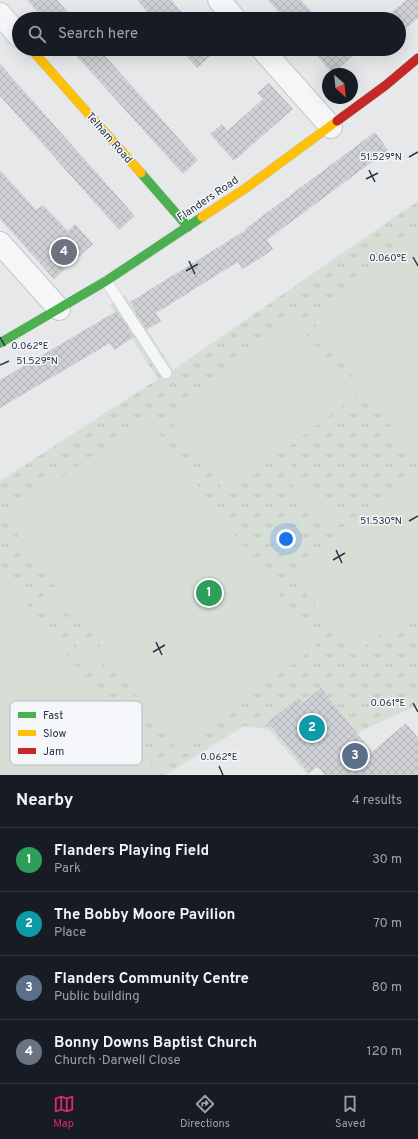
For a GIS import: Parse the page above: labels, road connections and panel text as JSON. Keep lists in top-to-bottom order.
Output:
{
  "streets": {
    "street": ["Telham Road", "Flanders Road"]
  },
  "crossings": [
    ["Telham Road", "Flanders Road"]
  ],
  "legend": ["Fast", "Slow", "Jam"],
  "north": "bottom right",
  "page": {
    "search": "Search here",
    "pins": [
      "4",
      "1",
      "2",
      "3"
    ],
    "heading": ["Nearby", "4 results"],
    "list": [
      {
        "mark": "1",
        "name": "Flanders Playing Field",
        "note": "Park",
        "value": "30 m"
      },
      {
        "mark": "2",
        "name": "The Bobby Moore Pavilion",
        "note": "Place",
        "value": "70 m"
      },
      {
        "mark": "3",
        "name": "Flanders Community Centre",
        "note": "Public building",
        "value": "80 m"
      },
      {
        "mark": "4",
        "name": "Bonny Downs Baptist Church",
        "note": "Church · Darwell Close",
        "value": "120 m"
      }
    ],
    "nav": ["Map", "Directions", "Saved"]
  },
  "coordinates": [
    "51.529°N",
    "0.060°E",
    "0.062°E",
    "51.530°N",
    "0.061°E"
  ]
}
